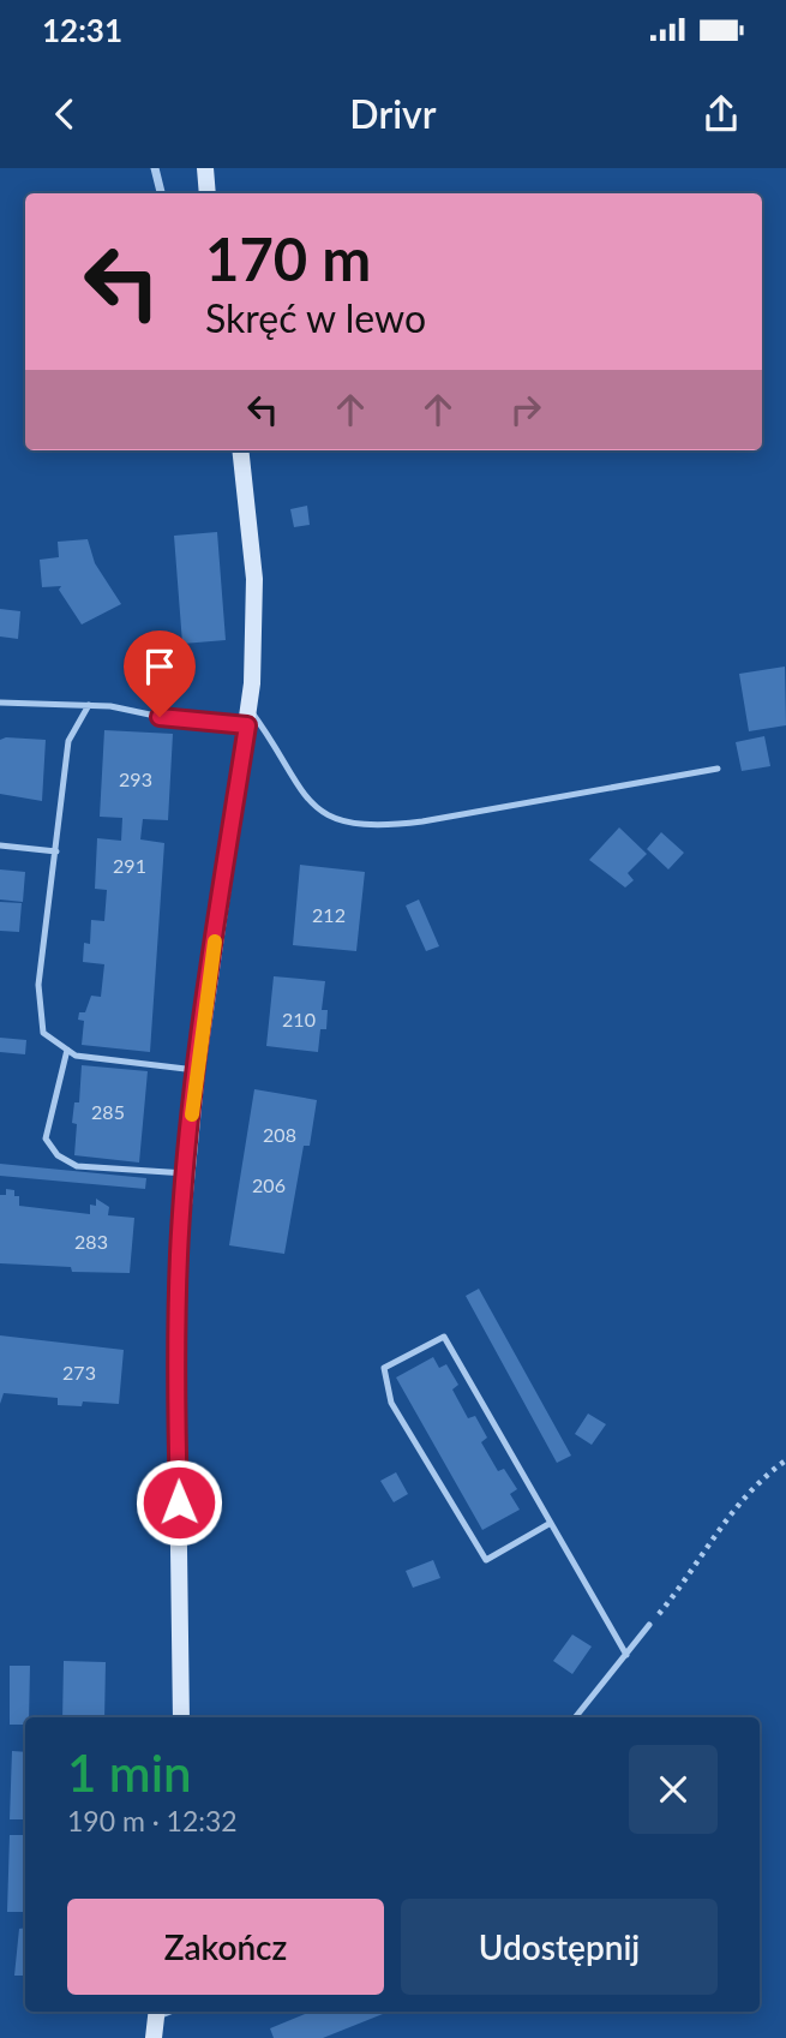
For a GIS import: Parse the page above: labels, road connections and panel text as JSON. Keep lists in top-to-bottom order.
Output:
{
  "house_numbers": [
    "293",
    "291",
    "212",
    "210",
    "285",
    "208",
    "206",
    "283",
    "273"
  ],
  "page": {
    "status": "12:31",
    "header": "Drivr",
    "turn": ["170 m", "Skręć w lewo"],
    "heading": ["1 min", "190 m · 12:32"],
    "buttons": ["Zakończ", "Udostępnij"]
  }
}
